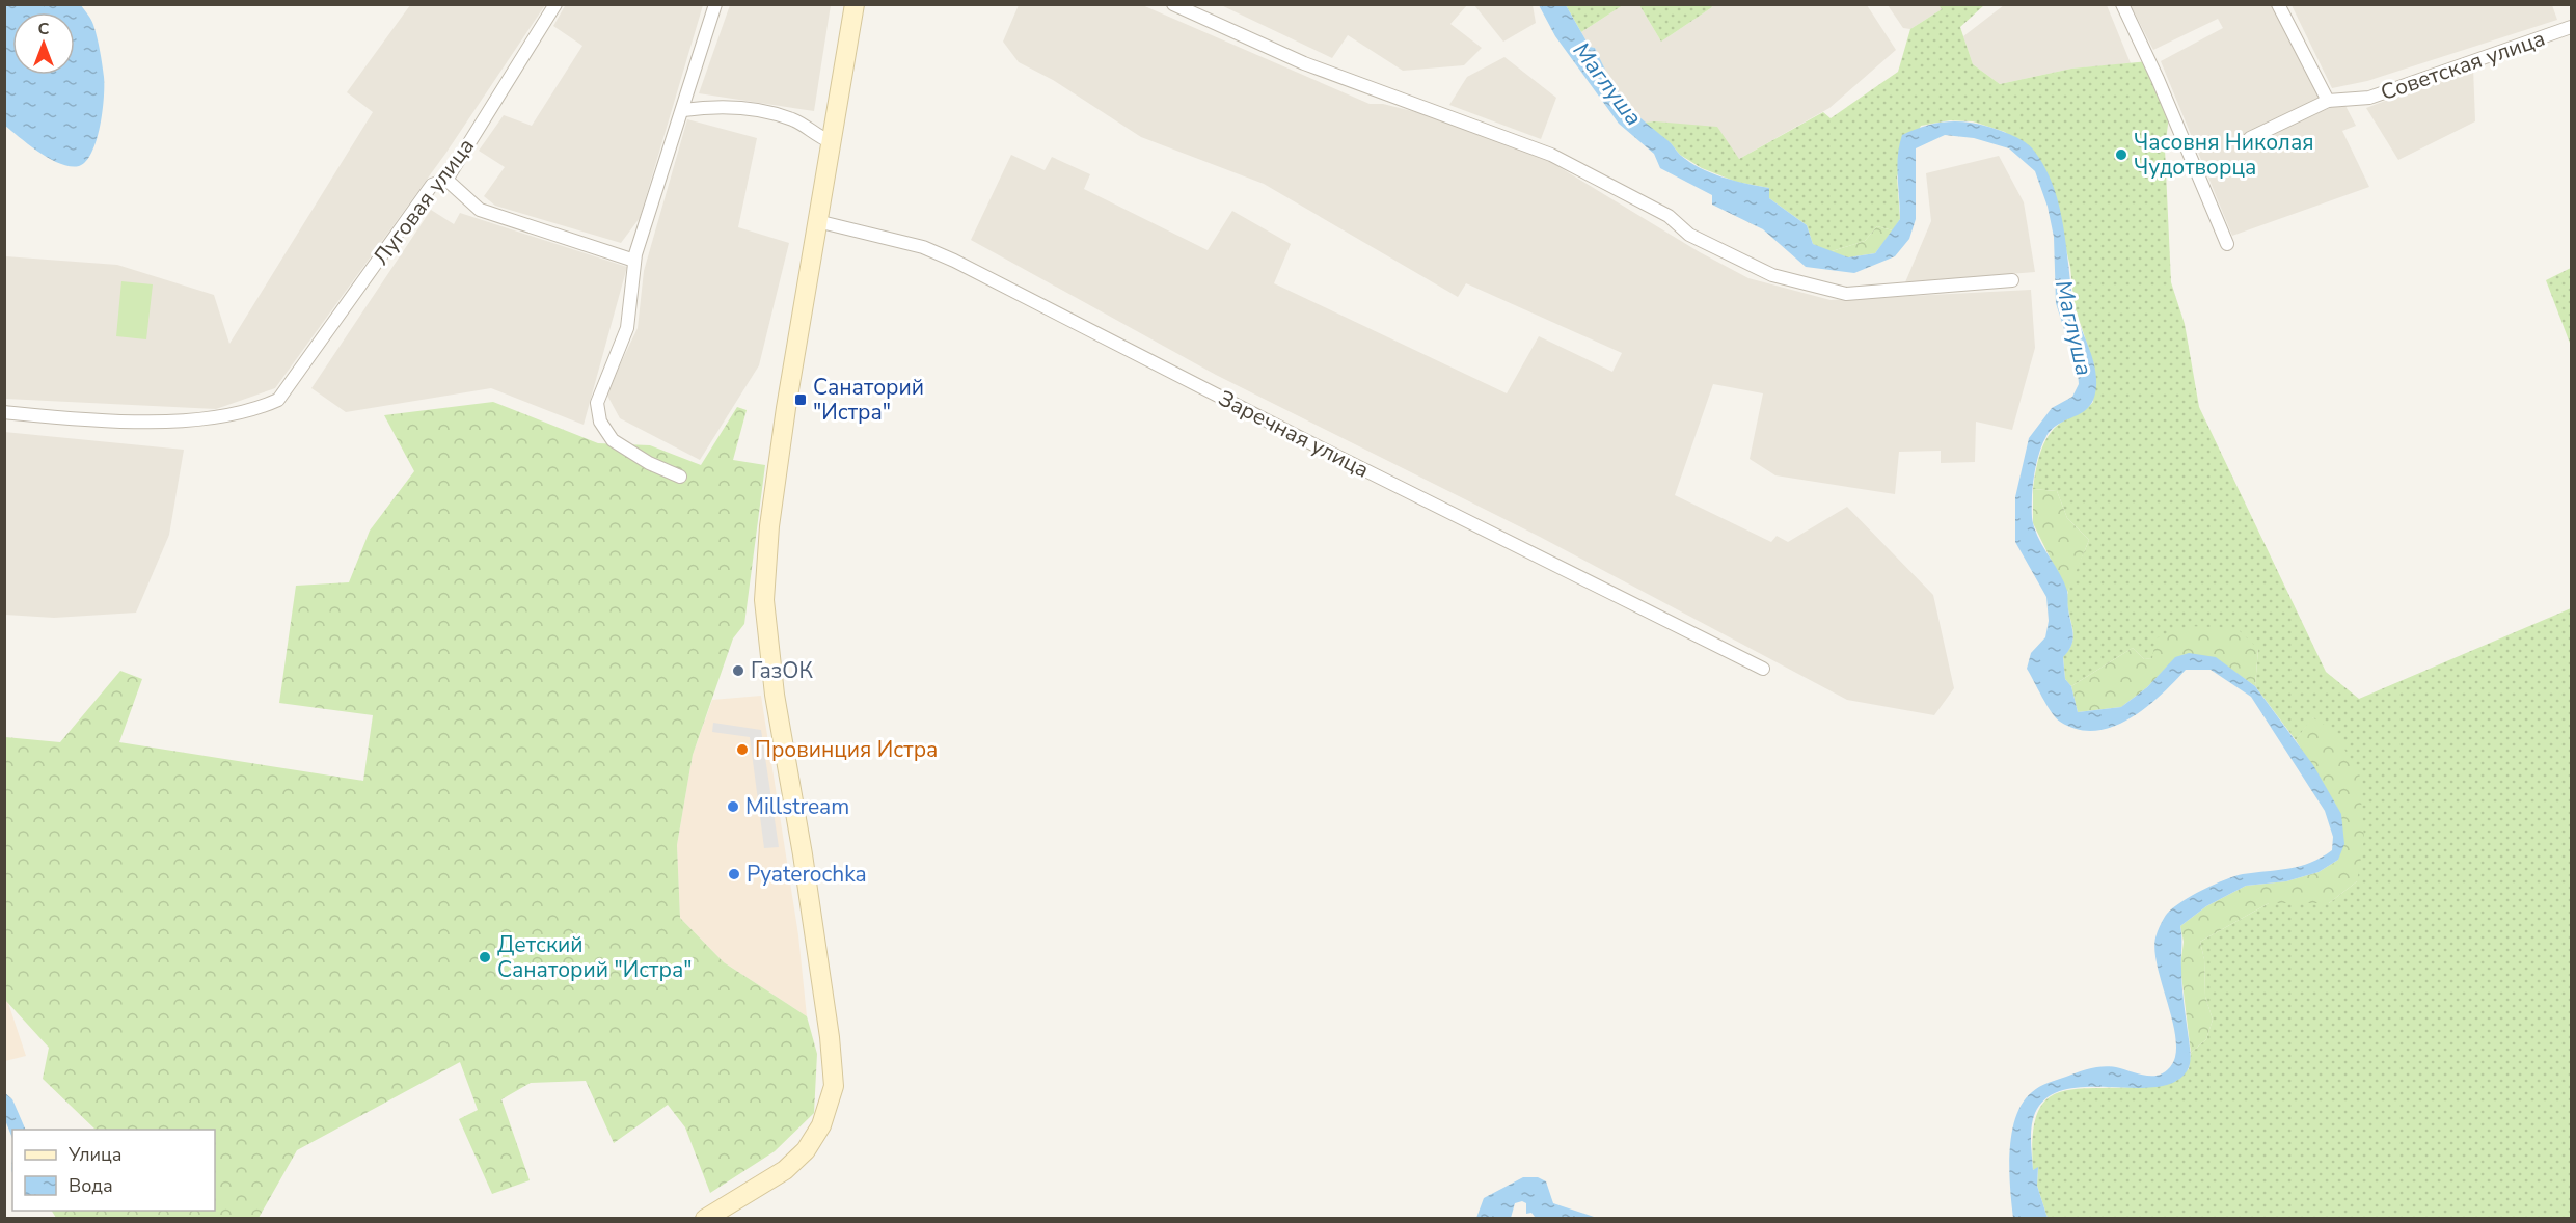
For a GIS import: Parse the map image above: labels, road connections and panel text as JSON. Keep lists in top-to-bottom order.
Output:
{
  "streets": {
    "street": ["Советская улица", "Луговая улица", "Заречная улица"]
  },
  "water": ["Маглуша"],
  "places": {
    "other": [
      "Часовня Николая Чудотворца",
      "ГазОК",
      "Провинция Истра",
      "Millstream",
      "Pyaterochka",
      "Детский Санаторий \"Истра\""
    ],
    "transit": ["Санаторий \"Истра\""]
  },
  "legend": ["Улица", "Вода"],
  "north": "top"
}
